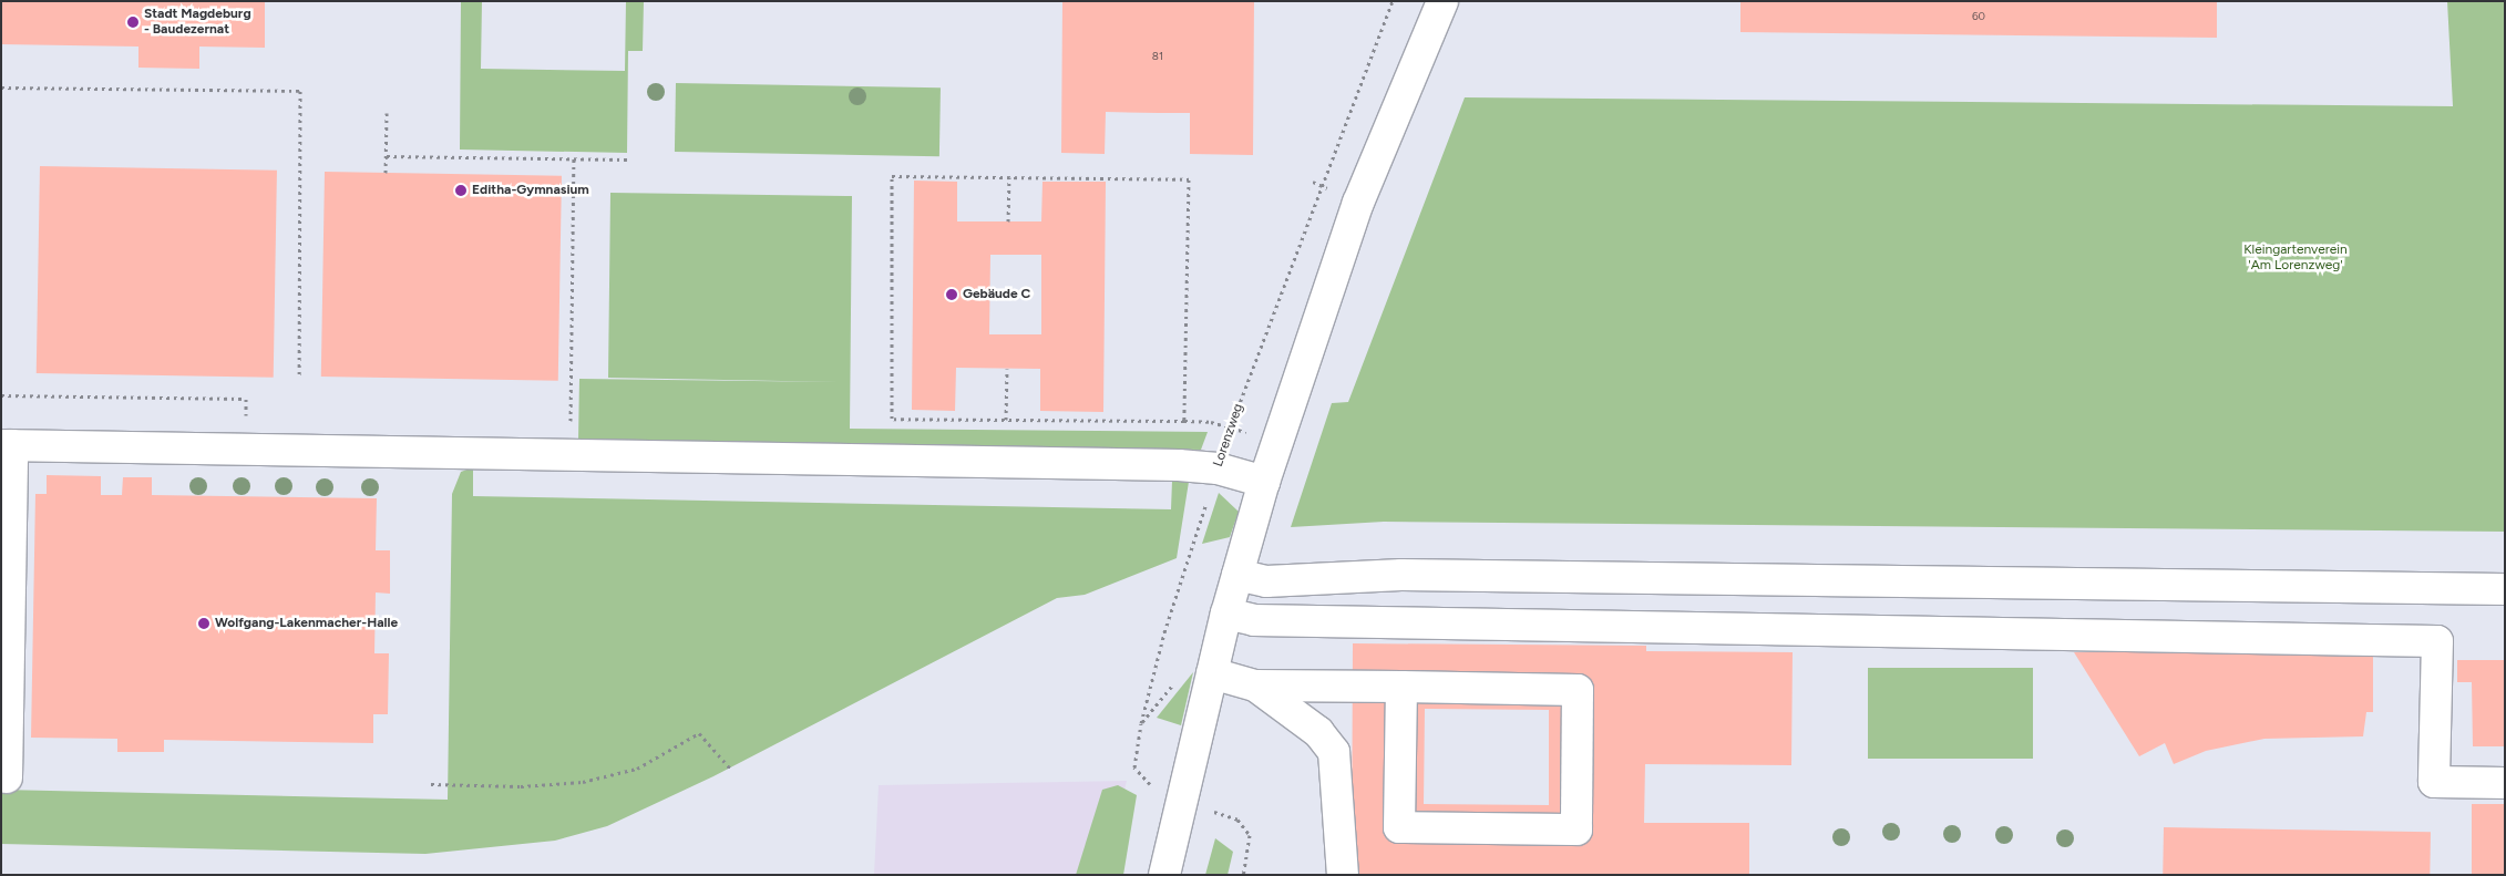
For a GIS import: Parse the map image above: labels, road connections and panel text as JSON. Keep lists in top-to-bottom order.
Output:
{
  "streets": {
    "path": ["Lorenzweg"]
  },
  "parks": ["Kleingartenverein 'Am Lorenzweg'"],
  "places": [
    "Stadt Magdeburg - Baudezernat",
    "Editha-Gymnasium",
    "Gebäude C",
    "Wolfgang-Lakenmacher-Halle"
  ],
  "house_numbers": ["60", "81"]
}
